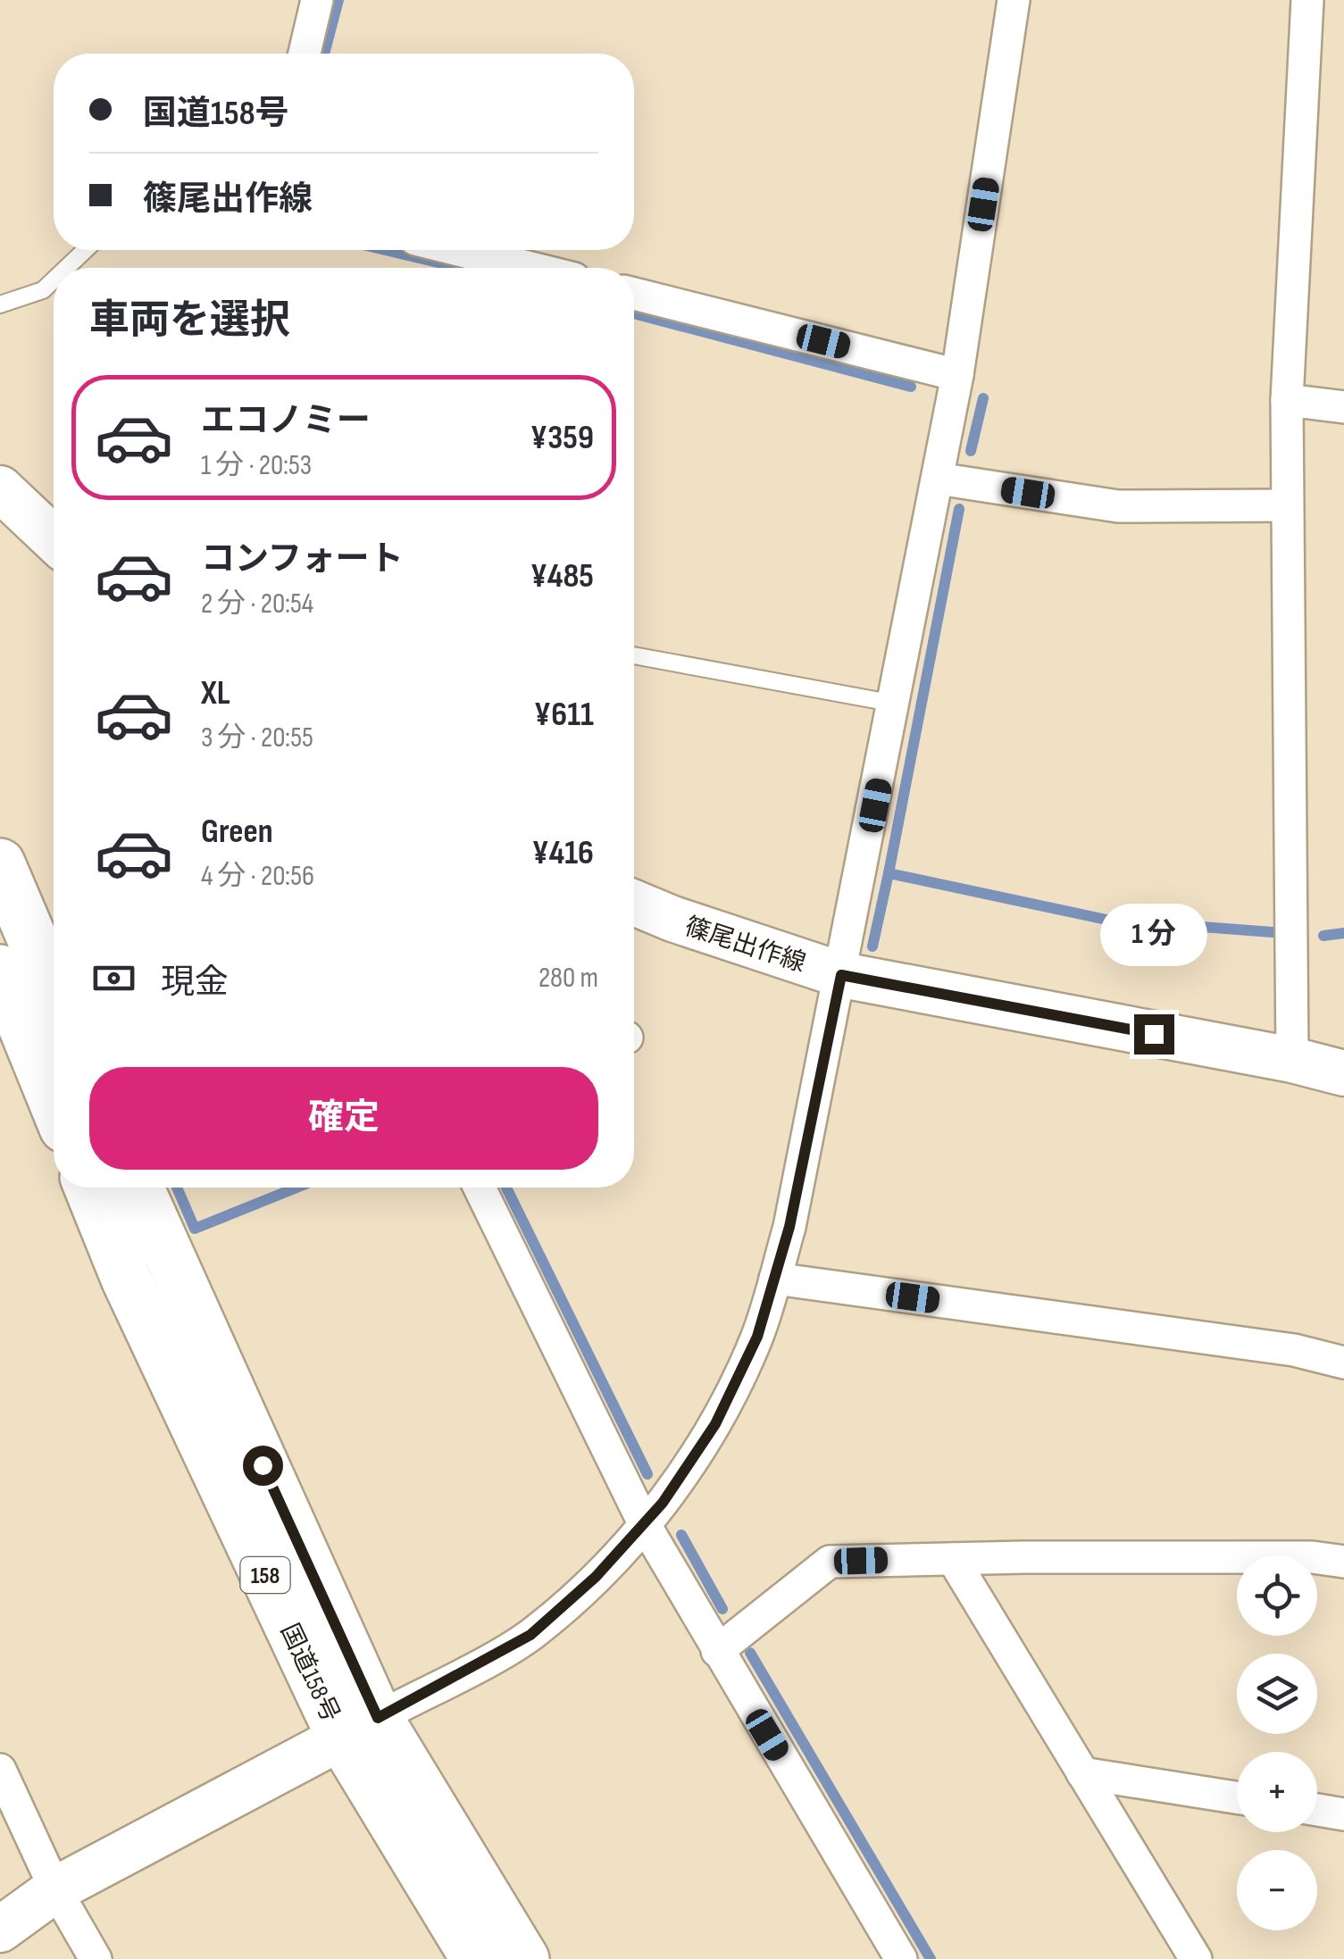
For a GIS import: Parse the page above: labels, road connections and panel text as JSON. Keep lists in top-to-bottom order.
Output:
{
  "streets": {
    "highway": ["158", "国道158号"],
    "main road": ["篠尾出作線"]
  },
  "page": {
    "banner": ["国道158号", "篠尾出作線"],
    "heading": "車両を選択",
    "list": [
      {
        "name": "エコノミー",
        "note": "1 分 · 20:53",
        "value": "¥359"
      },
      {
        "name": "コンフォート",
        "note": "2 分 · 20:54",
        "value": "¥485"
      },
      {
        "name": "XL",
        "note": "3 分 · 20:55",
        "value": "¥611"
      },
      {
        "name": "Green",
        "note": "4 分 · 20:56",
        "value": "¥416"
      }
    ],
    "bubble": "1 分",
    "pay": ["現金", "280 m"],
    "buttons": "確定",
    "map_buttons": ["+", "−"]
  }
}
